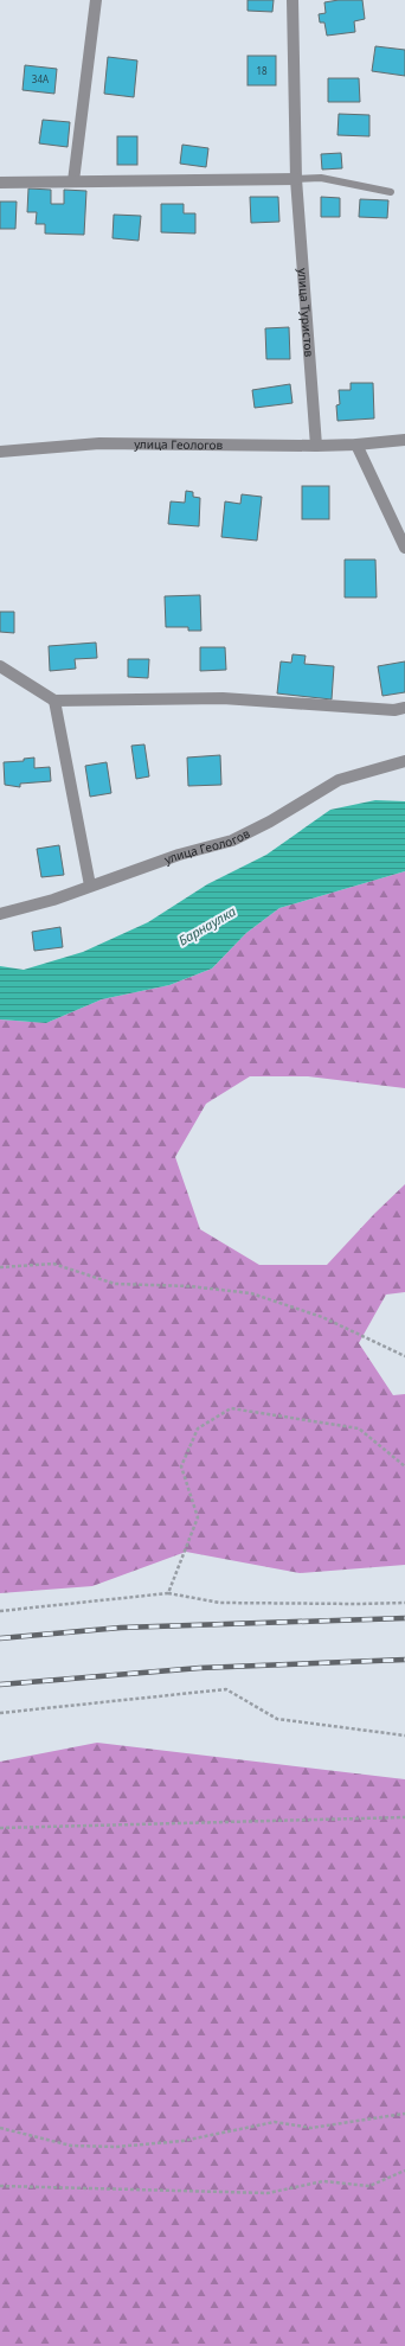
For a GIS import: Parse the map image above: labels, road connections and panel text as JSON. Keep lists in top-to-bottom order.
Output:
{
  "streets": {
    "street": ["улица Туристов", "улица Геологов"]
  },
  "crossings": [
    ["улица Туристов", "улица Геологов"]
  ],
  "water": ["Барнаулка"],
  "house_numbers": ["18", "34А"]
}
